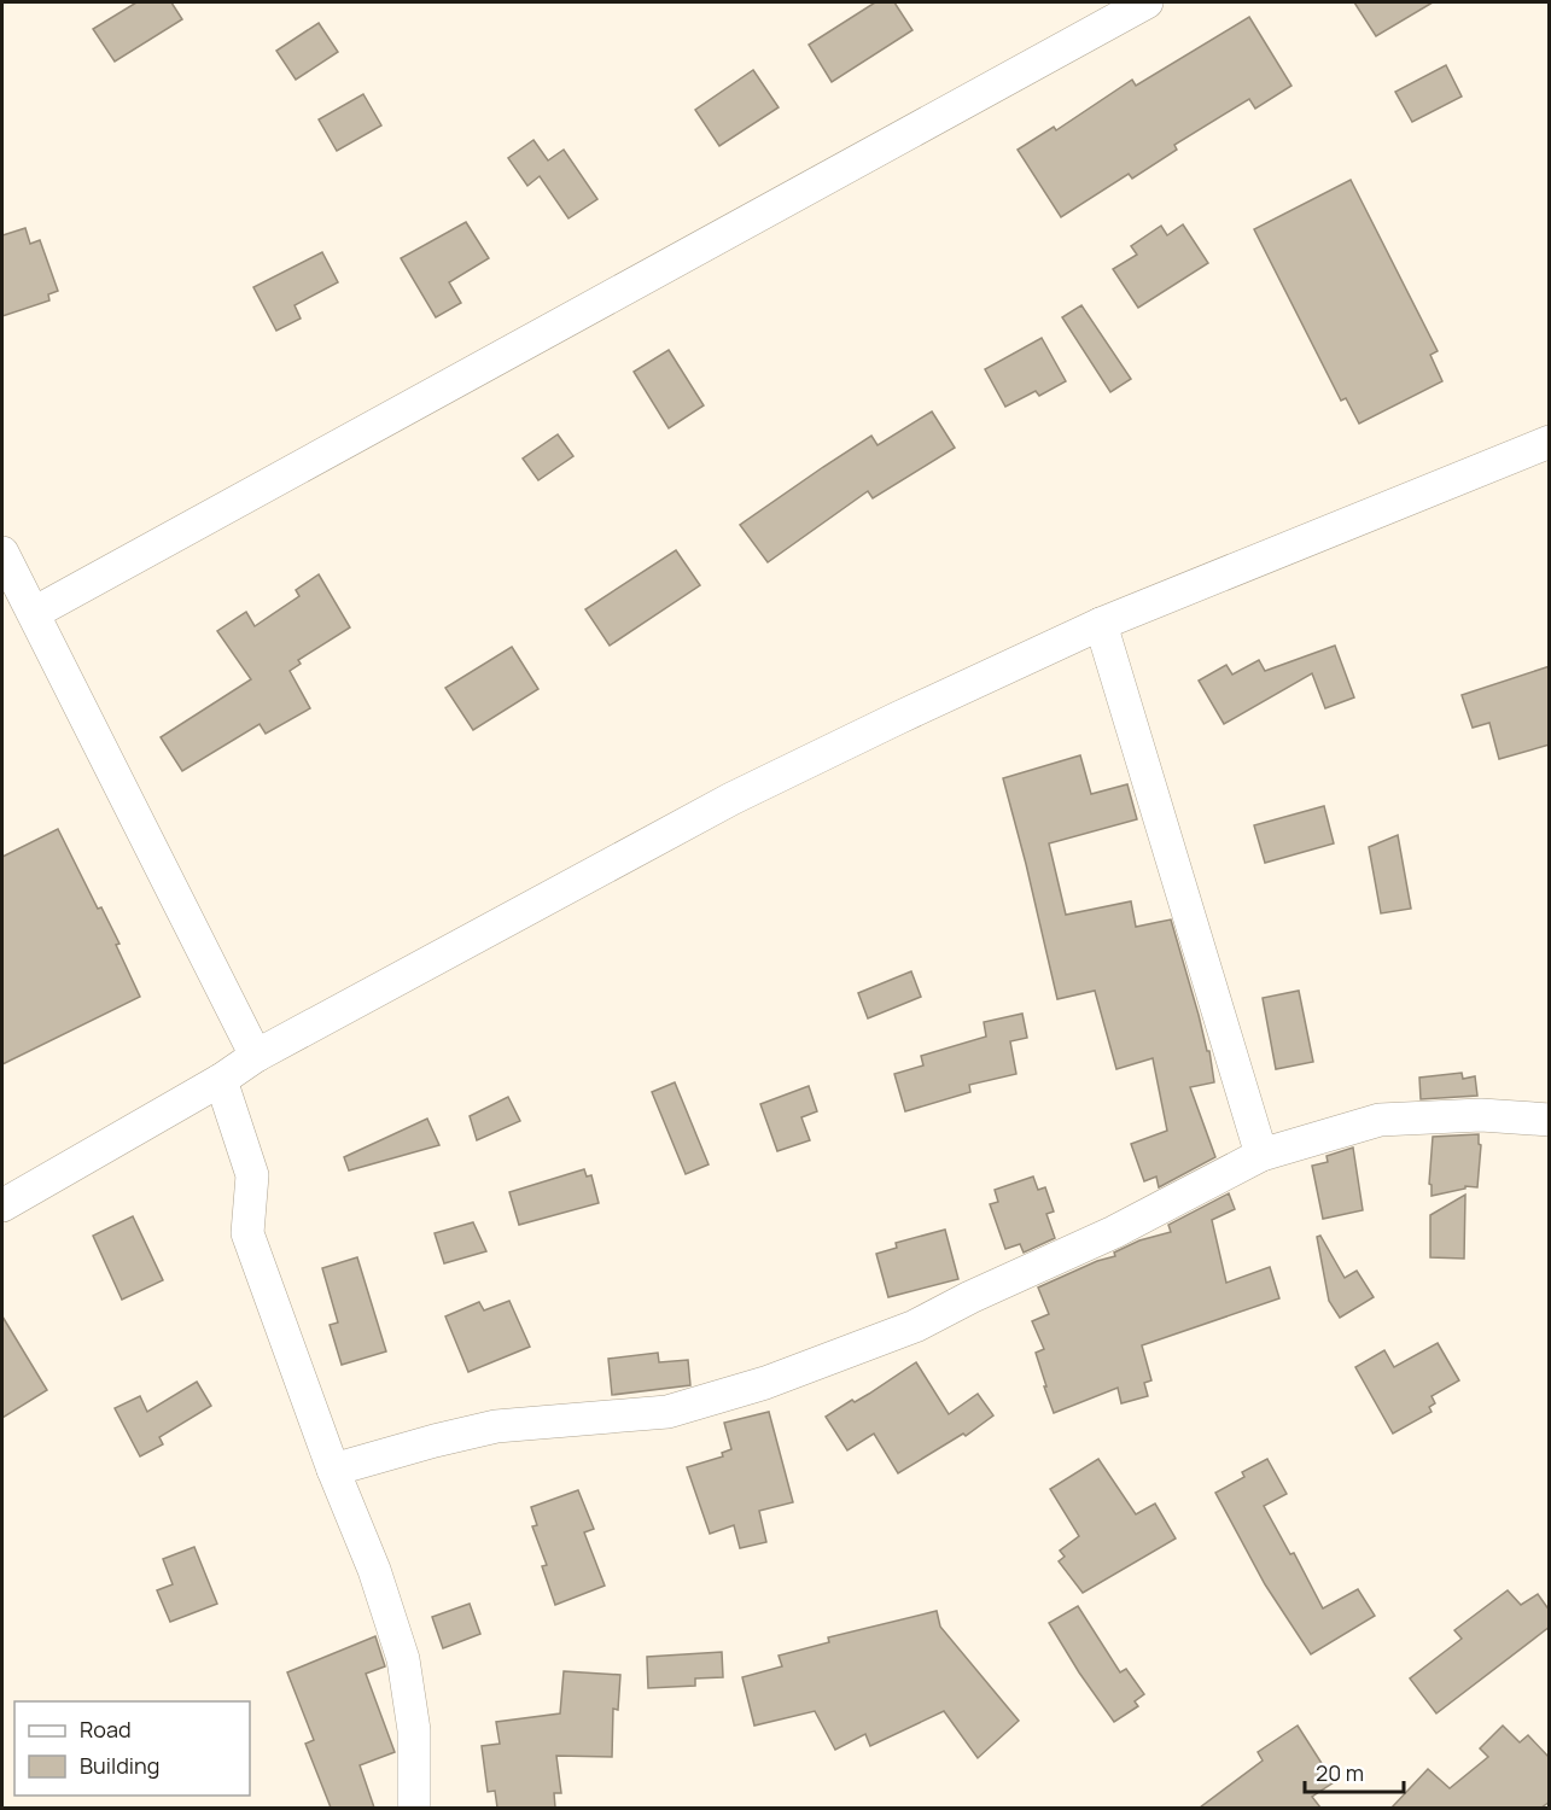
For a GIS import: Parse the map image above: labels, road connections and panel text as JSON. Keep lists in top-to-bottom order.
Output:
{
  "legend": ["Road", "Building"],
  "scale_bar": "20 m"
}
